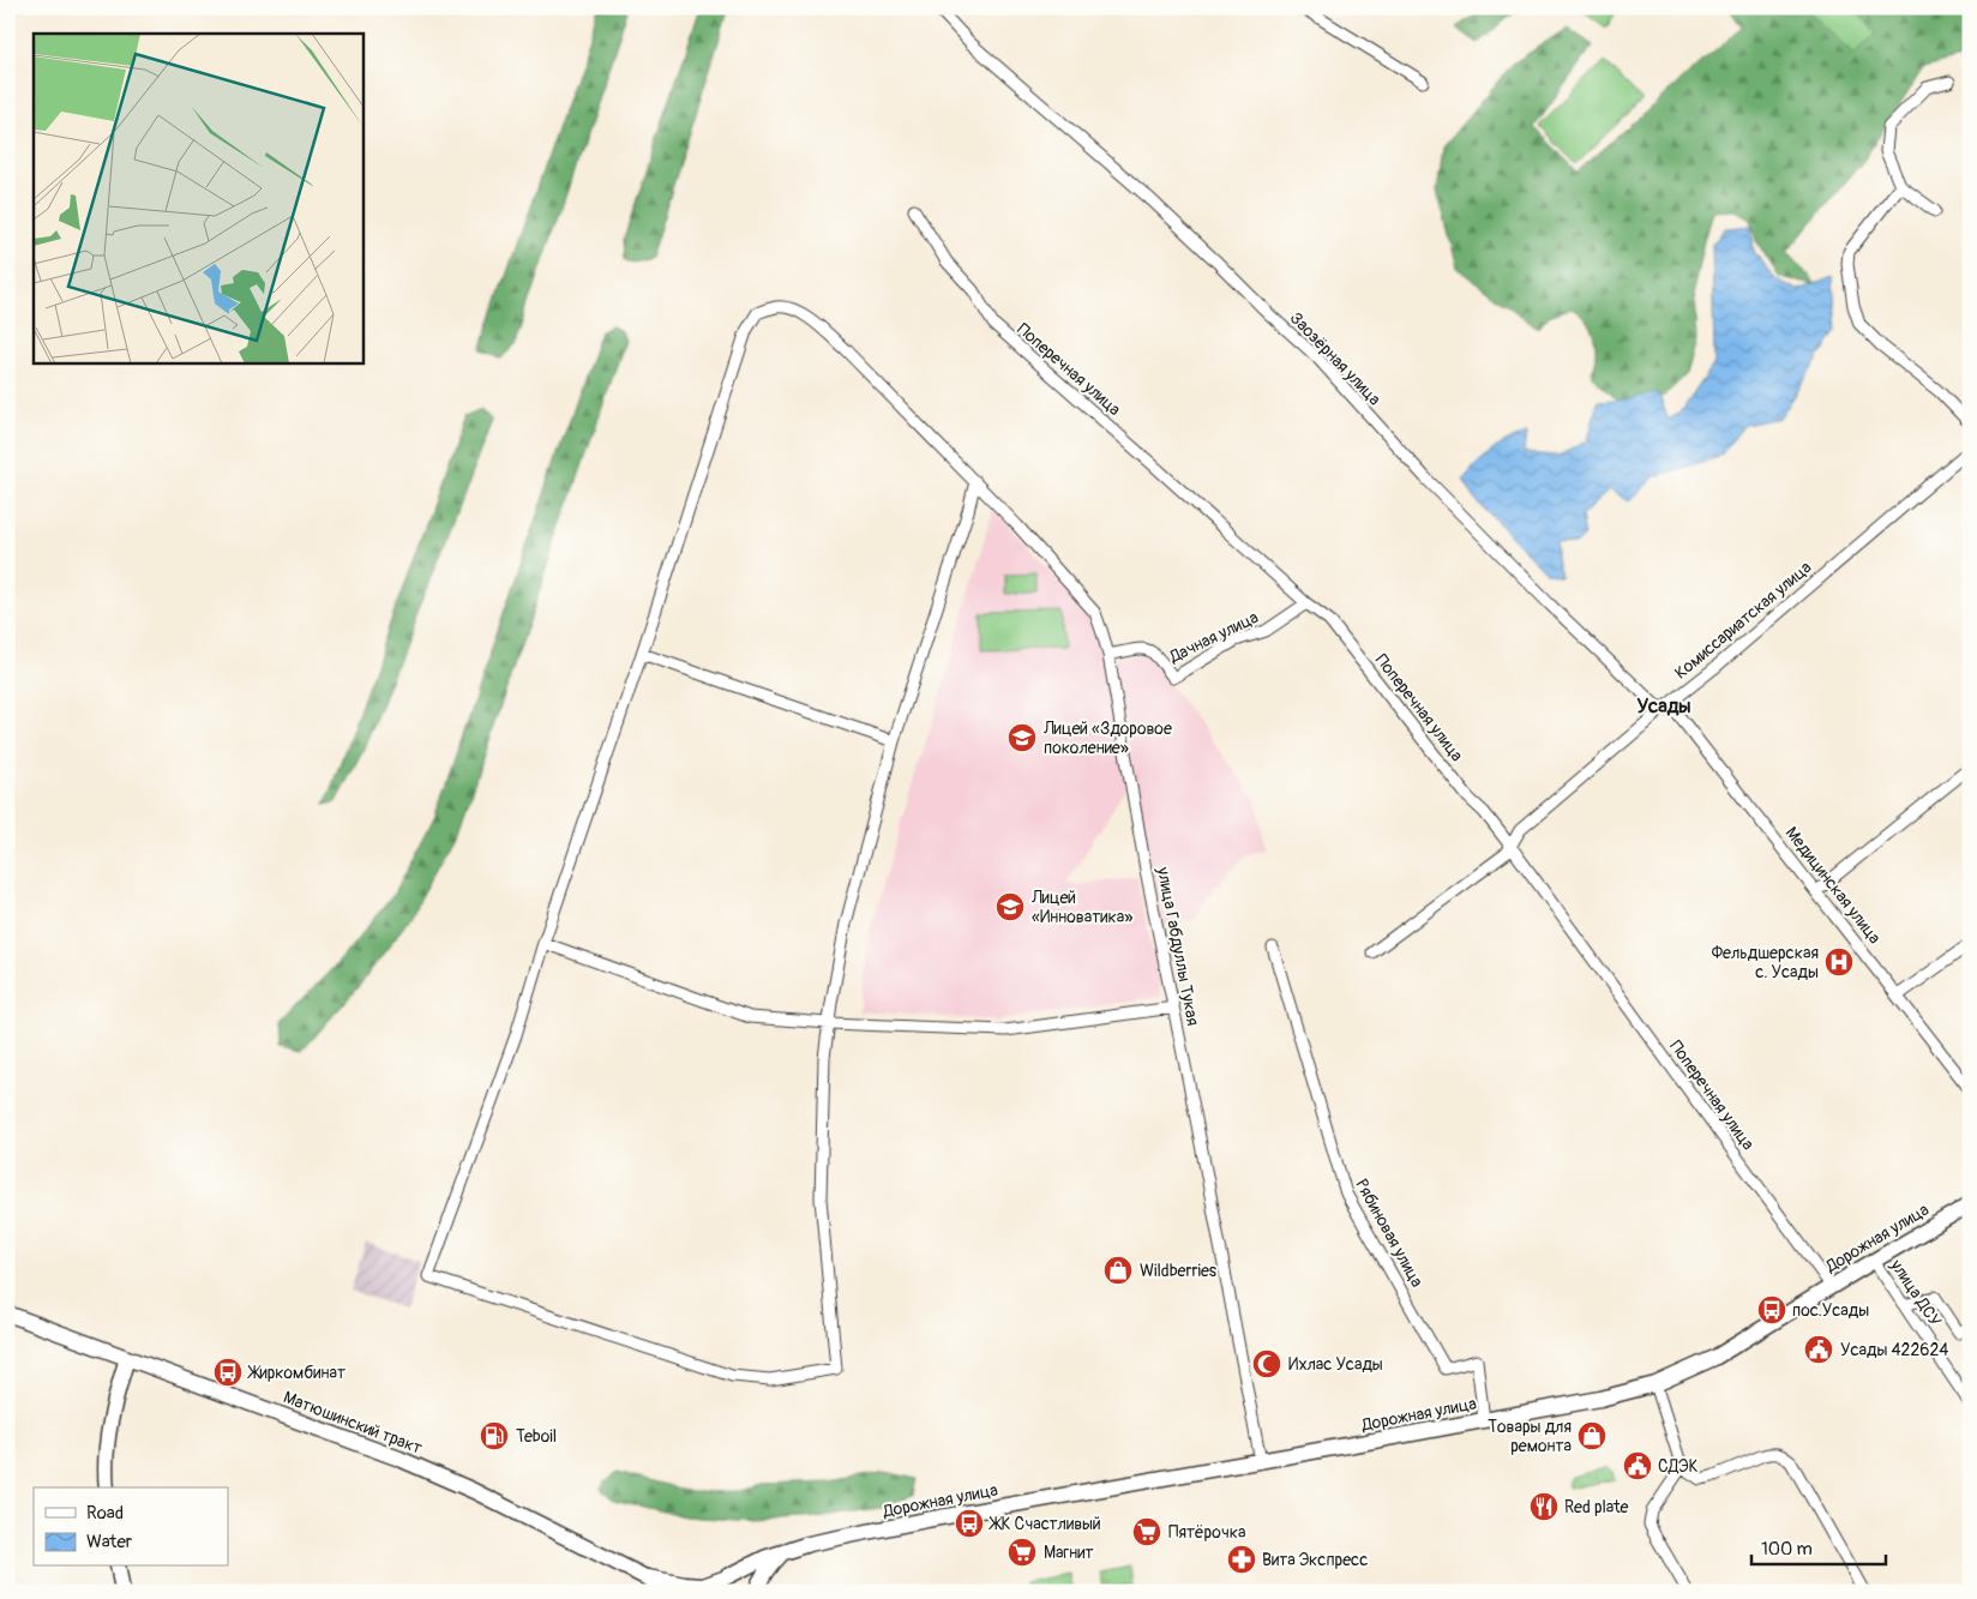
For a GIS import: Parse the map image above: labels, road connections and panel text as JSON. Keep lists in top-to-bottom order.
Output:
{
  "streets": {
    "street": [
      "Заозёрная улица",
      "Поперечная улица",
      "Комиссариатская улица",
      "Дачная улица",
      "Медицинская улица",
      "улица Габдуллы Тукая",
      "Рябиновая улица",
      "Дорожная улица",
      "улица ДСУ",
      "Матюшинский тракт"
    ]
  },
  "crossings": [
    ["Заозёрная улица", "Комиссариатская улица"],
    ["Заозёрная улица", "Медицинская улица"],
    ["Поперечная улица", "Комиссариатская улица"],
    ["Поперечная улица", "Дачная улица"],
    ["Поперечная улица", "Дорожная улица"],
    ["Комиссариатская улица", "Медицинская улица"],
    ["Дачная улица", "улица Габдуллы Тукая"],
    ["улица Габдуллы Тукая", "Дорожная улица"],
    ["Рябиновая улица", "Дорожная улица"],
    ["Дорожная улица", "улица ДСУ"],
    ["Дорожная улица", "Матюшинский тракт"]
  ],
  "districts": ["Усады"],
  "places": {
    "school or university": ["Лицей «Здоровое поколение»", "Лицей «Инноватика»"],
    "hospital": ["Фельдшерская с. Усады"],
    "shop": ["Wildberries", "Товары для ремонта"],
    "bus stop": ["пос.Усады", "Жиркомбинат", "ЖК Счастливый"],
    "public building": ["Усады 422624", "СДЭК"],
    "mosque": ["Ихлас Усады"],
    "fuel station": ["Teboil"],
    "restaurant": ["Red plate"],
    "supermarket": ["Пятёрочка", "Магнит"],
    "pharmacy": ["Вита Экспресс"]
  },
  "legend": ["Road", "Water"],
  "scale_bar": "100 m"
}
